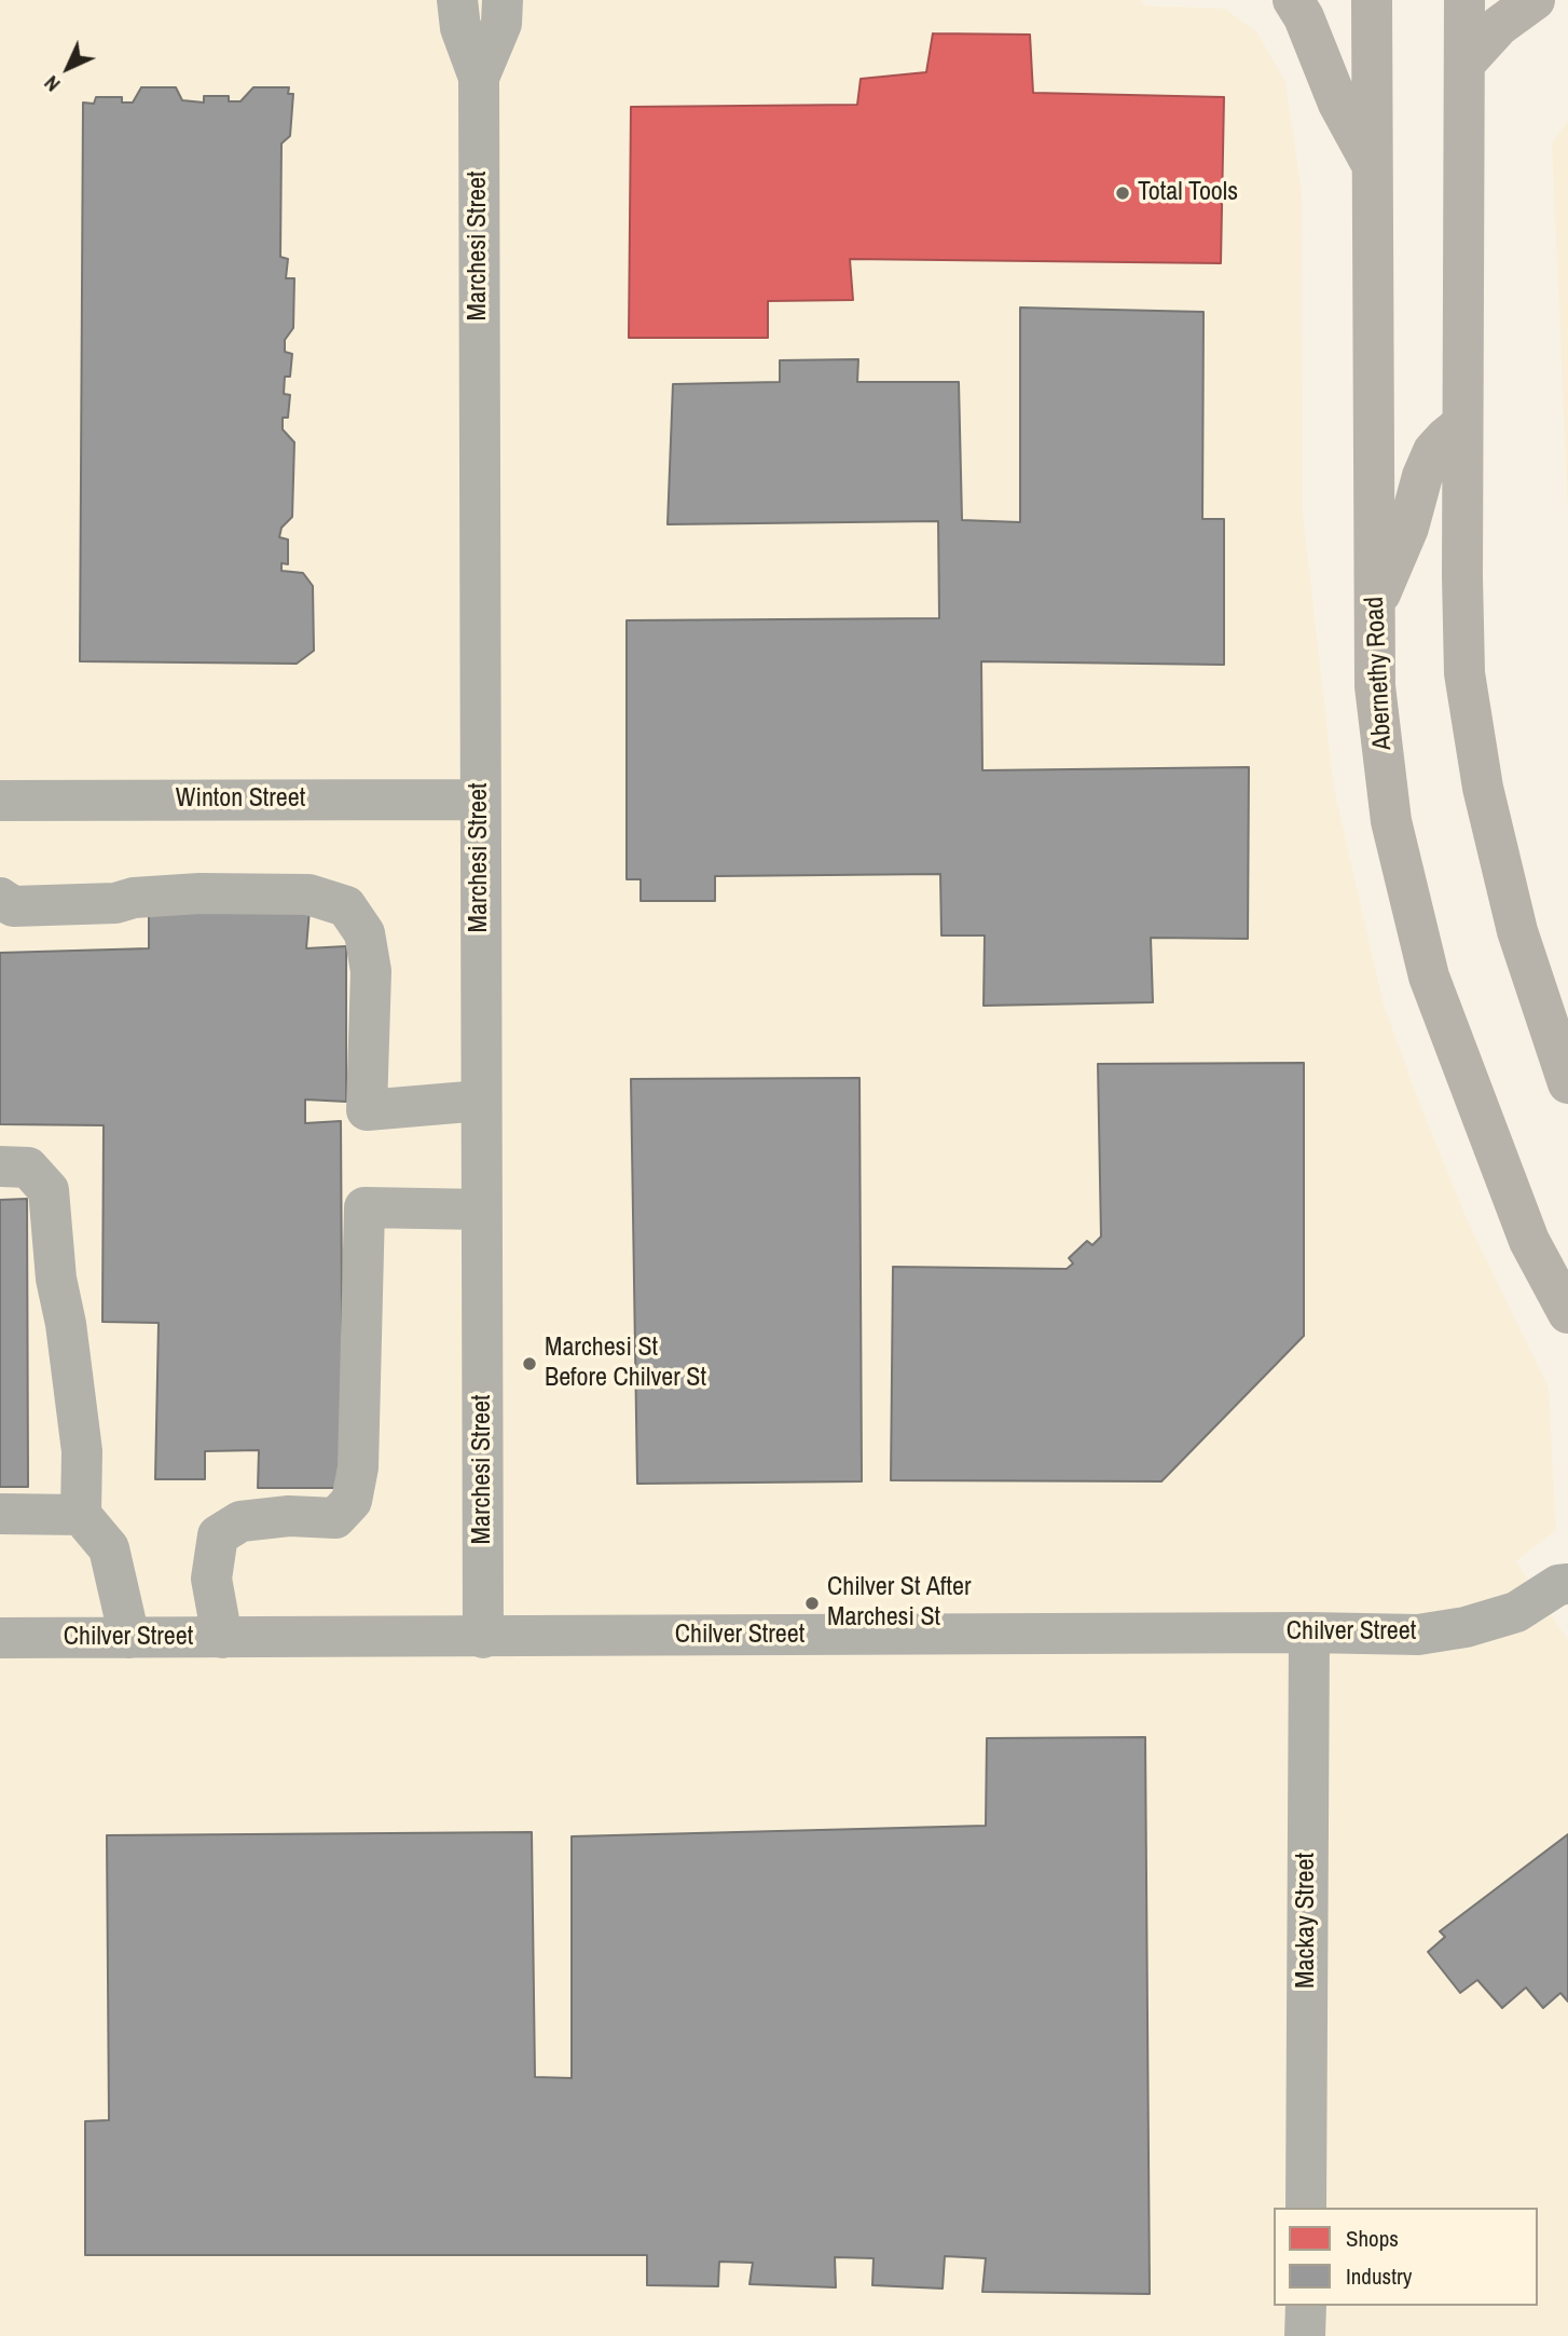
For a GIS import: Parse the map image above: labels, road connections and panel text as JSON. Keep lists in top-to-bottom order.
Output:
{
  "streets": {
    "main road": ["Abernethy Road"],
    "street": [
      "Marchesi Street",
      "Winton Street",
      "Chilver Street",
      "Mackay Street"
    ]
  },
  "crossings": [
    ["Marchesi Street", "Winton Street"],
    ["Marchesi Street", "Chilver Street"],
    ["Chilver Street", "Mackay Street"]
  ],
  "places": ["Total Tools", "Marchesi St Before Chilver St", "Chilver St After Marchesi St"],
  "legend": ["Shops", "Industry"],
  "north": "bottom left"
}
